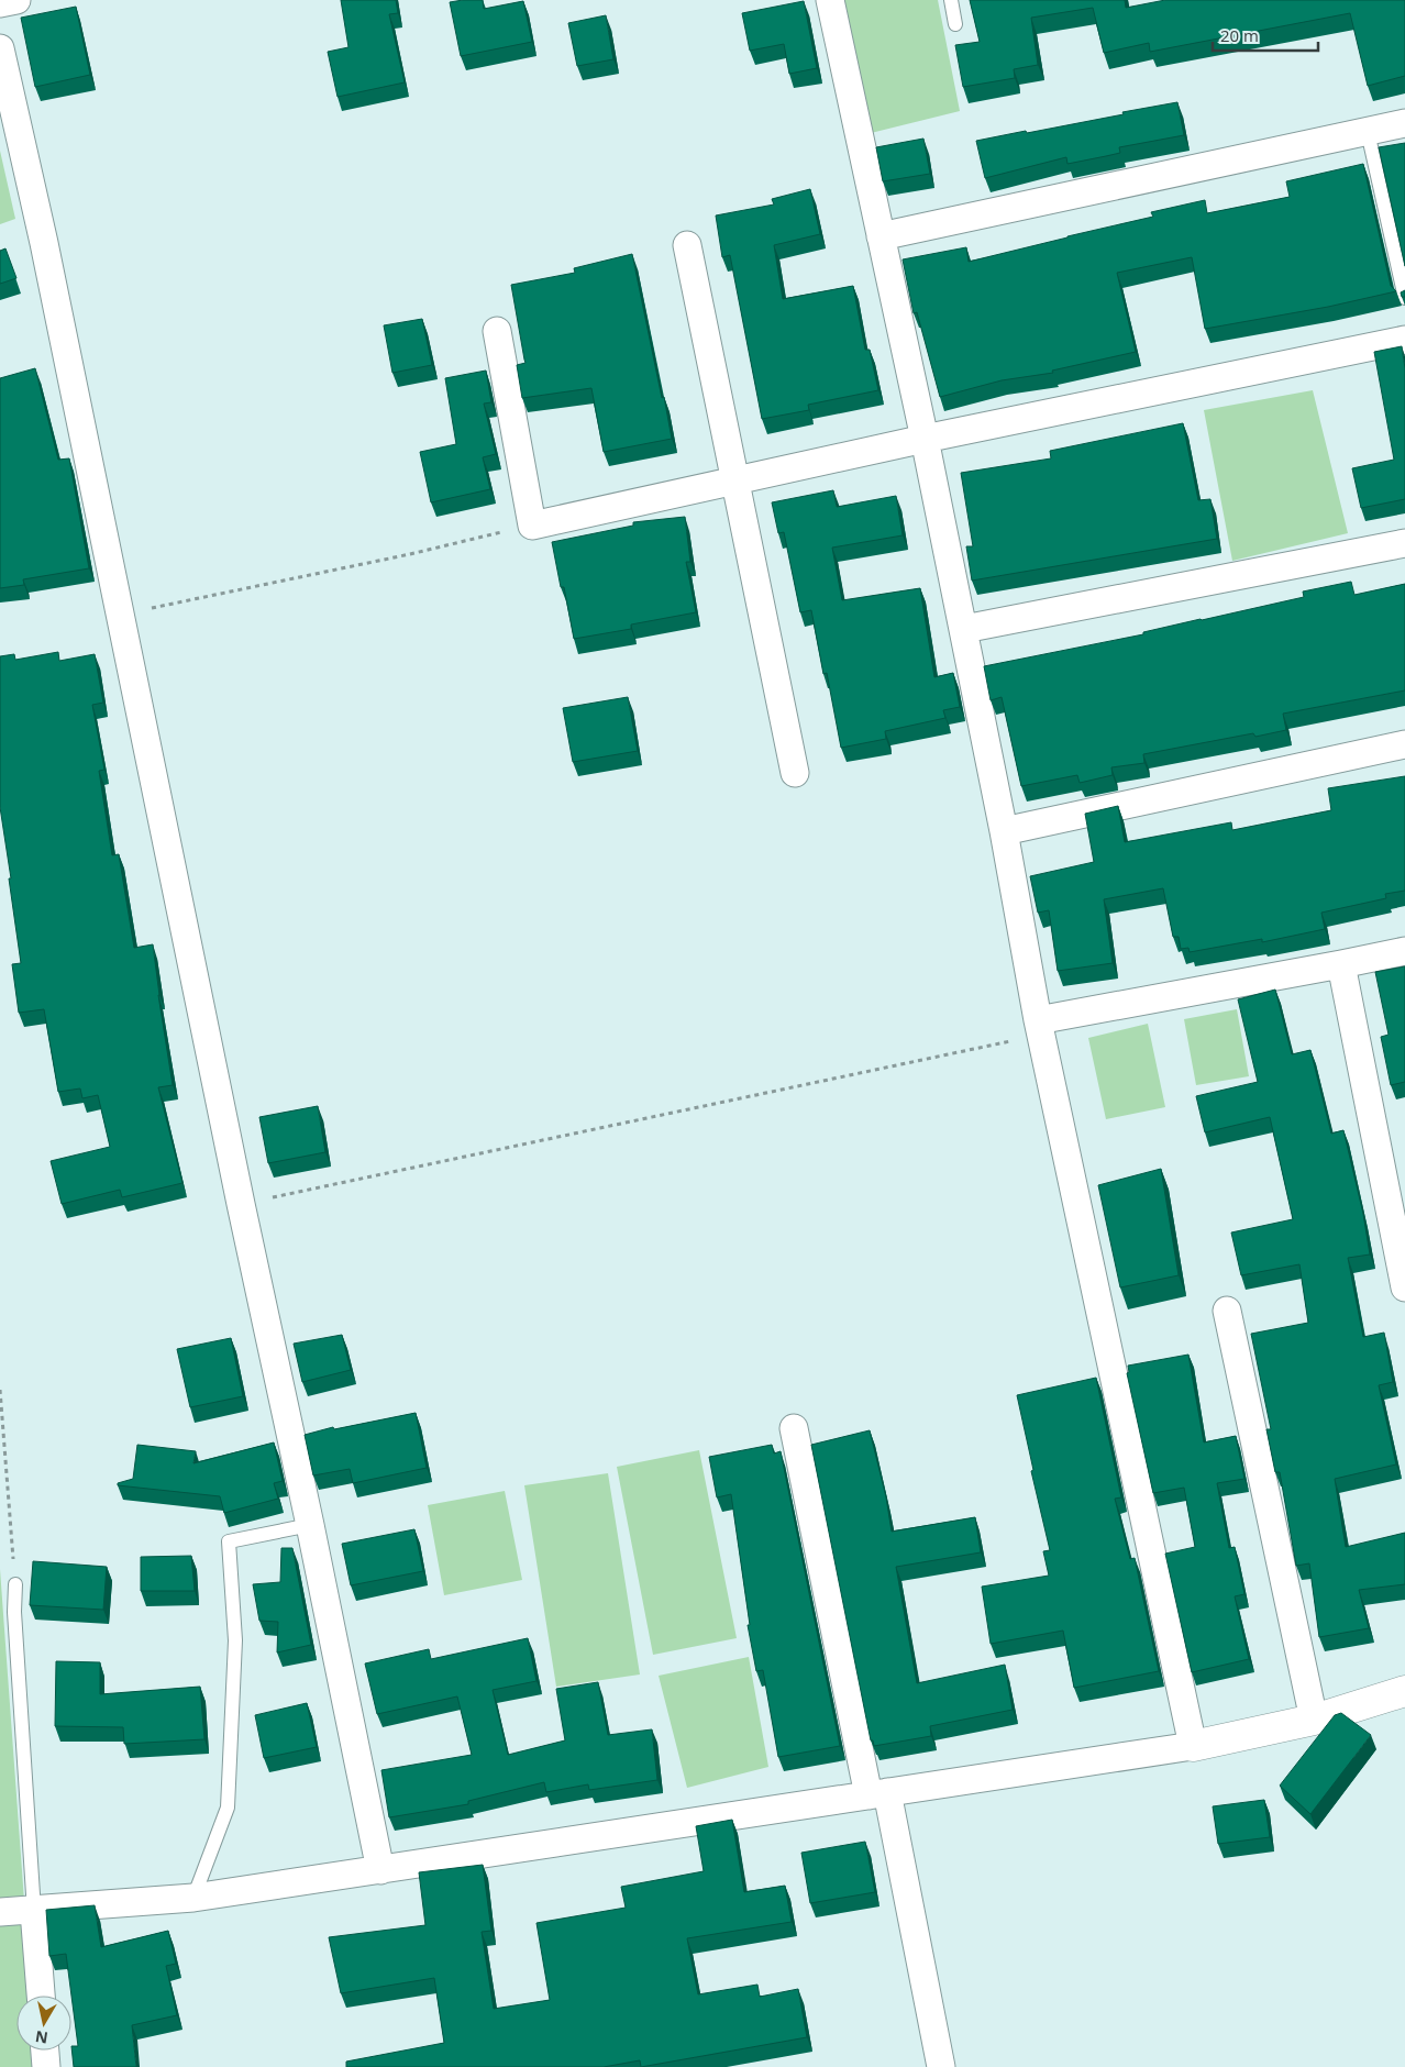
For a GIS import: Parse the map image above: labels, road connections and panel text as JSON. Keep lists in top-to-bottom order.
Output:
{
  "scale_bar": "20 m",
  "north": "bottom"
}
